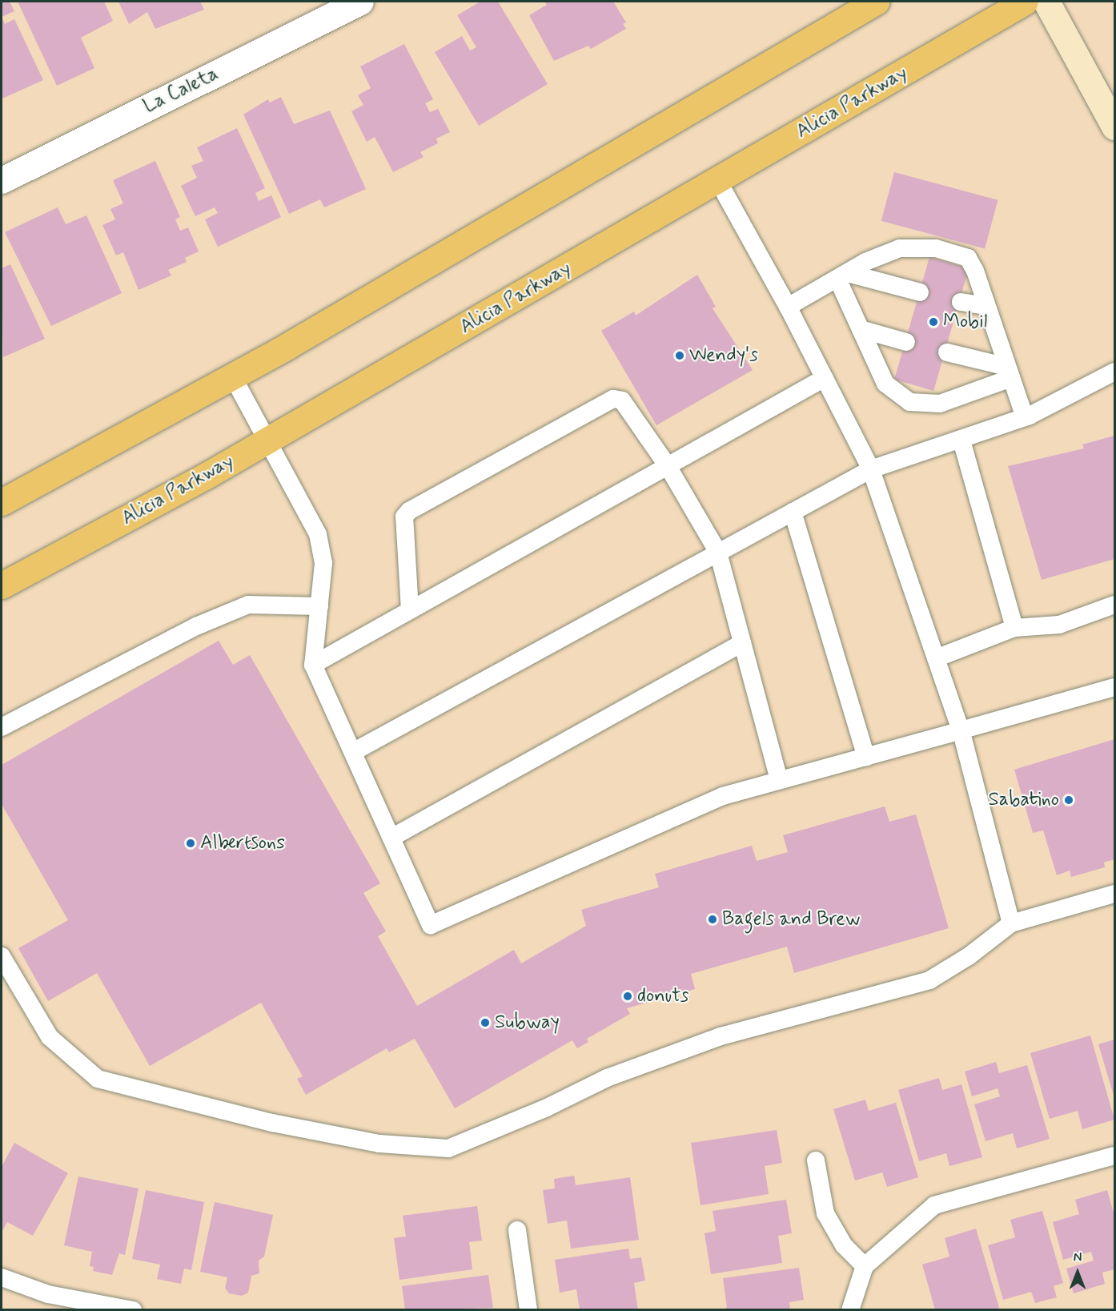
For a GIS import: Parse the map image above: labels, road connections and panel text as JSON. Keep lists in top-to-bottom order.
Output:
{
  "streets": {
    "main road": ["Alicia Parkway"],
    "street": ["La Caleta"]
  },
  "places": [
    "Mobil",
    "Wendy's",
    "Sabatino",
    "Albertsons",
    "Bagels and Brew",
    "donuts",
    "Subway"
  ],
  "north": "top"
}
